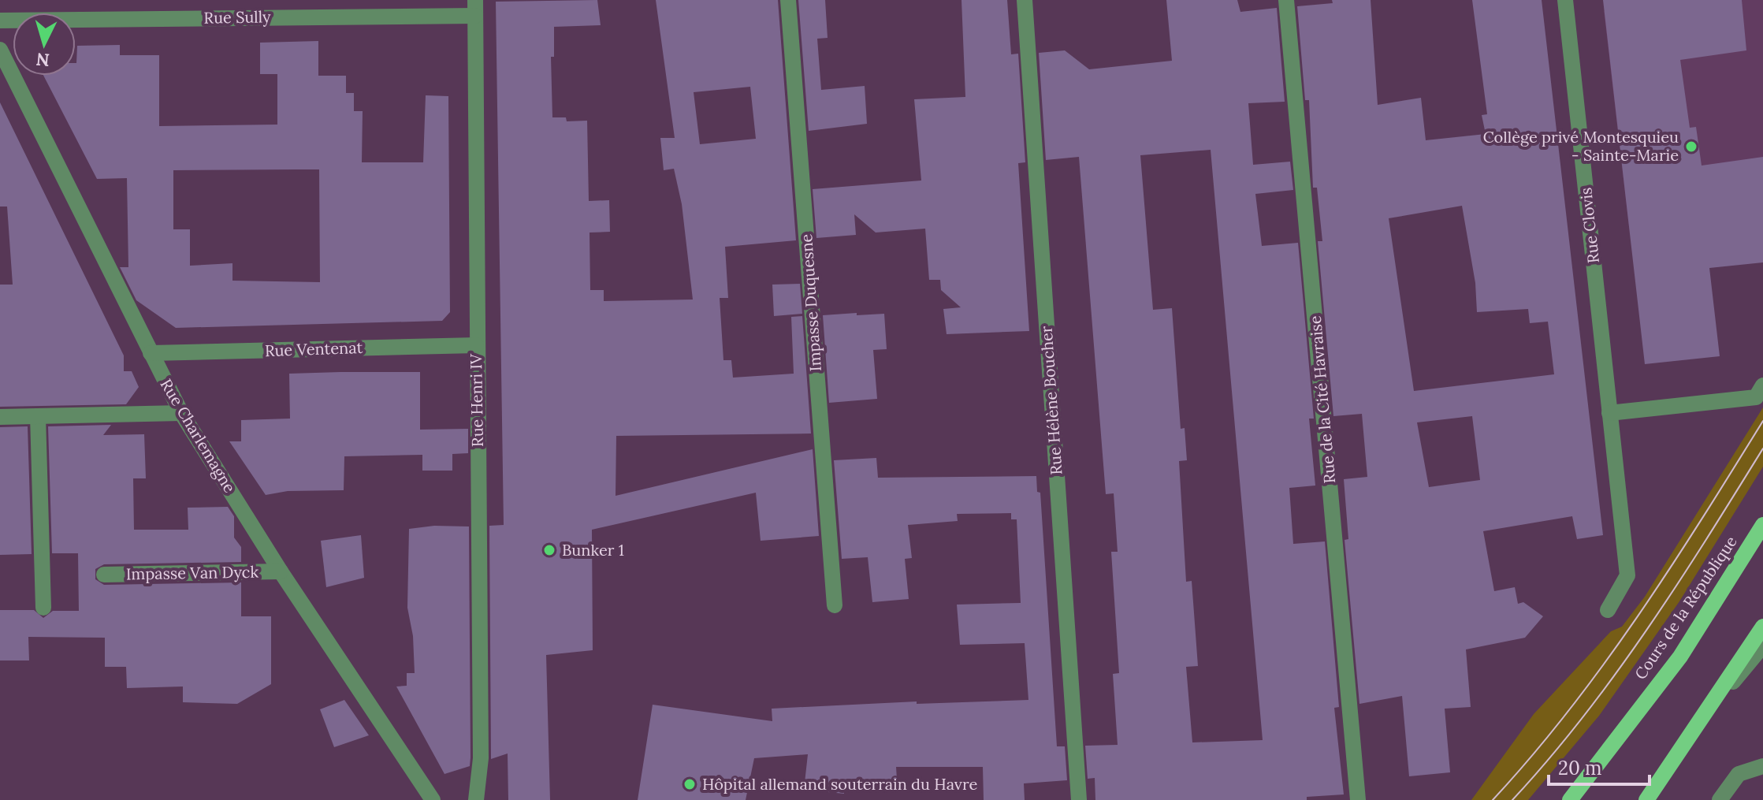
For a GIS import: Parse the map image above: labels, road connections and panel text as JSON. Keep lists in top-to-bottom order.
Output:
{
  "streets": {
    "main road": ["Cours de la République"],
    "street": [
      "Rue Sully",
      "Rue Clovis",
      "Impasse Duquesne",
      "Rue Ventenat",
      "Rue de la Cité Havraise",
      "Rue Henri IV",
      "Rue Hélène Boucher",
      "Rue Charlemagne",
      "Impasse Van Dyck"
    ]
  },
  "crossings": [
    ["Rue Sully", "Rue Henri IV"],
    ["Rue Ventenat", "Rue Henri IV"],
    ["Rue Ventenat", "Rue Charlemagne"],
    ["Rue Charlemagne", "Impasse Van Dyck"]
  ],
  "places": ["Collège privé Montesquieu - Sainte-Marie", "Bunker 1", "Hôpital allemand souterrain du Havre"],
  "scale_bar": "20 m",
  "north": "bottom"
}
